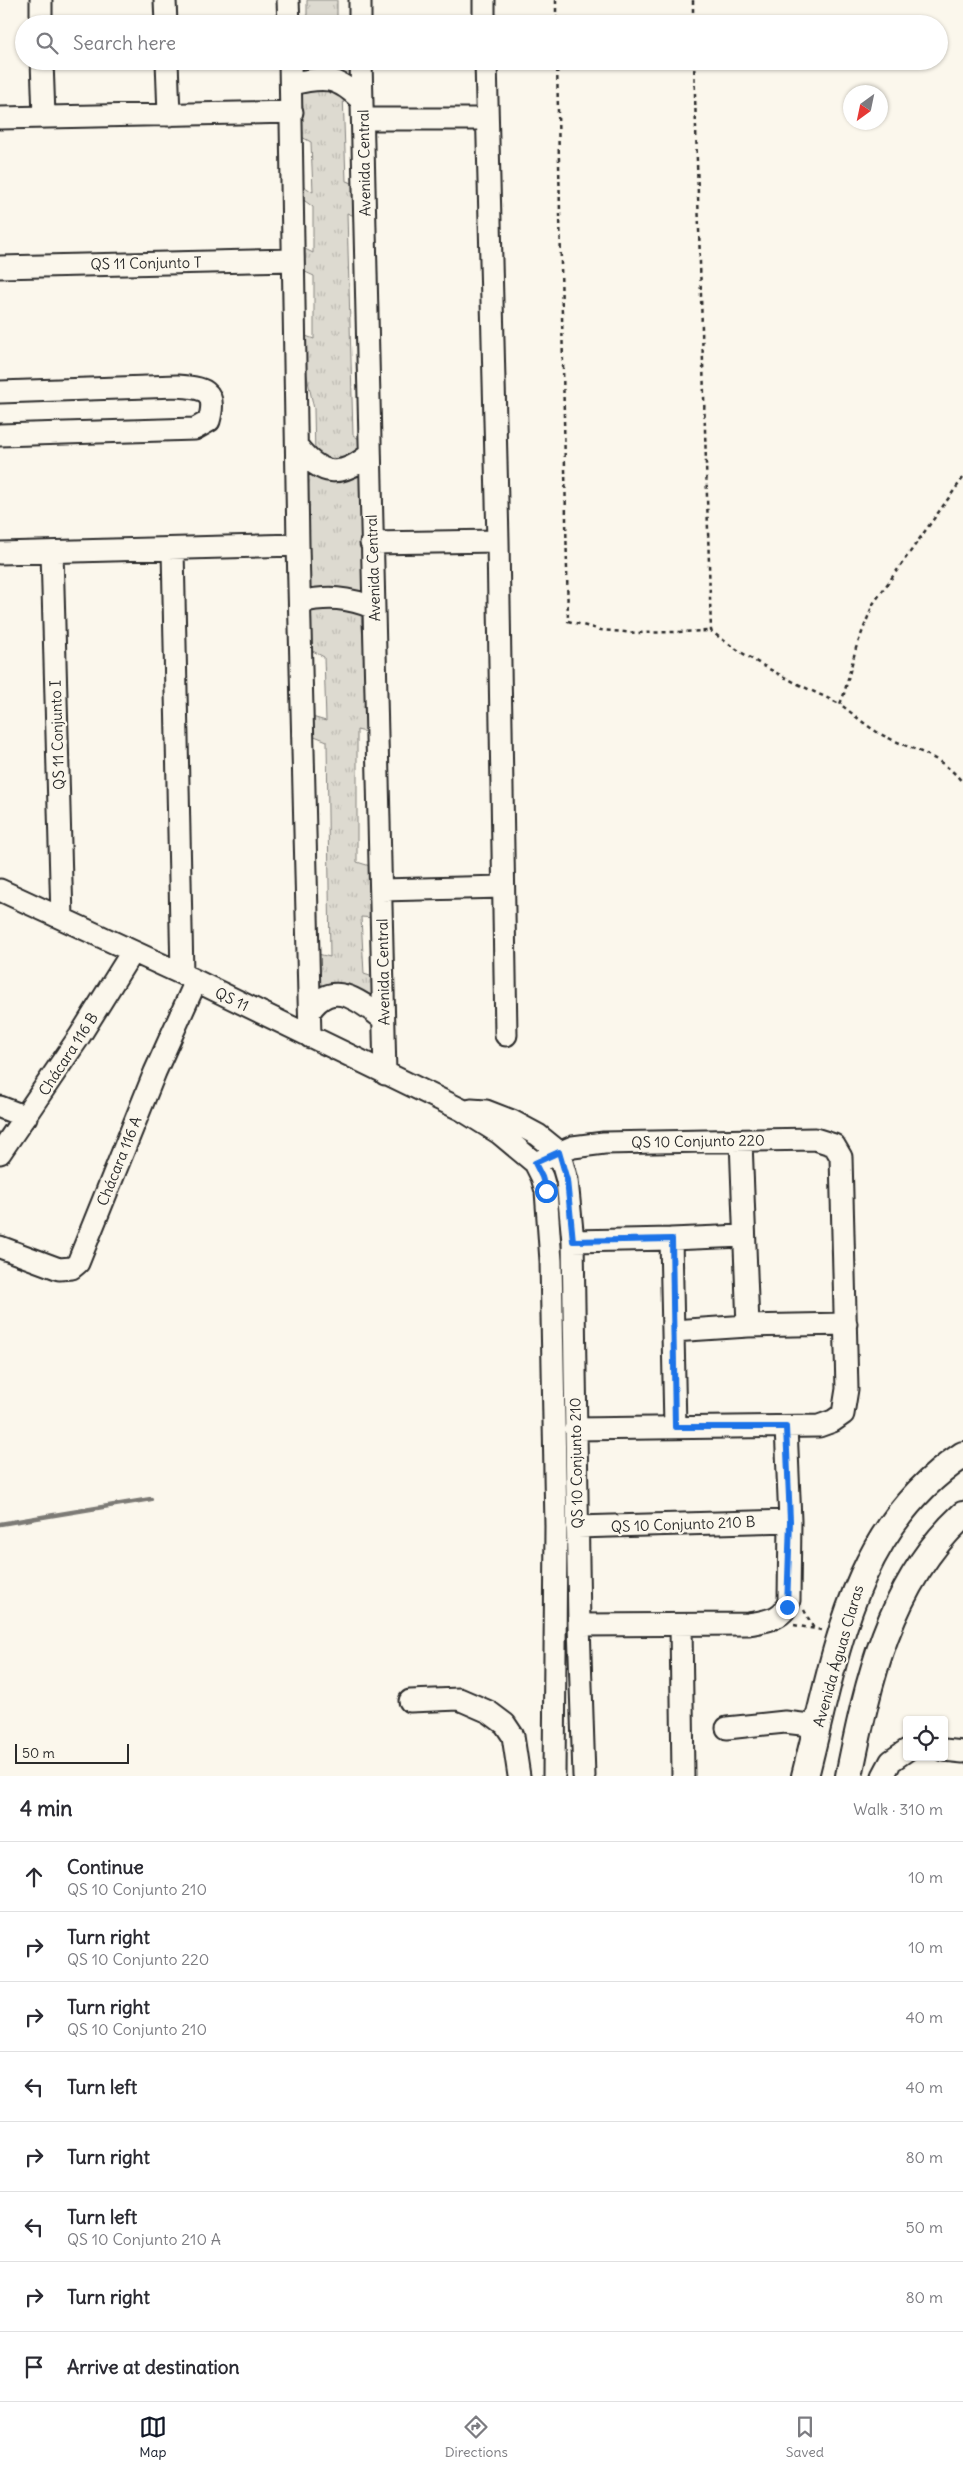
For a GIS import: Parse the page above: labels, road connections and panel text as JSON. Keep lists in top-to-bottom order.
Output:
{
  "streets": {
    "main road": ["Avenida Águas Claras"],
    "street": [
      "Avenida Central",
      "QS 11 Conjunto T",
      "QS 11 Conjunto I",
      "QS 11",
      "Chácara 116 B",
      "QS 10 Conjunto 220",
      "Chácara 116 A",
      "QS 10 Conjunto 210",
      "QS 10 Conjunto 210 B"
    ]
  },
  "crossings": [
    ["Avenida Central", "QS 11"],
    ["QS 11 Conjunto I", "QS 11"],
    ["QS 11", "Chácara 116 B"],
    ["QS 11", "QS 10 Conjunto 220"],
    ["QS 11", "Chácara 116 A"],
    ["QS 11", "QS 10 Conjunto 210"],
    ["QS 10 Conjunto 220", "QS 10 Conjunto 210"],
    ["QS 10 Conjunto 210", "QS 10 Conjunto 210 B"]
  ],
  "scale_bar": "50 m",
  "north": "bottom left",
  "page": {
    "search": "Search here",
    "scale": "50 m",
    "heading": ["4 min", "Walk · 310 m"],
    "list": [
      ["Continue", "QS 10 Conjunto 210", "10 m"],
      ["Turn right", "QS 10 Conjunto 220", "10 m"],
      ["Turn right", "QS 10 Conjunto 210", "40 m"],
      ["Turn left", "40 m"],
      ["Turn right", "80 m"],
      ["Turn left", "QS 10 Conjunto 210 A", "50 m"],
      ["Turn right", "80 m"],
      "Arrive at destination"
    ],
    "nav": ["Map", "Directions", "Saved"]
  }
}
